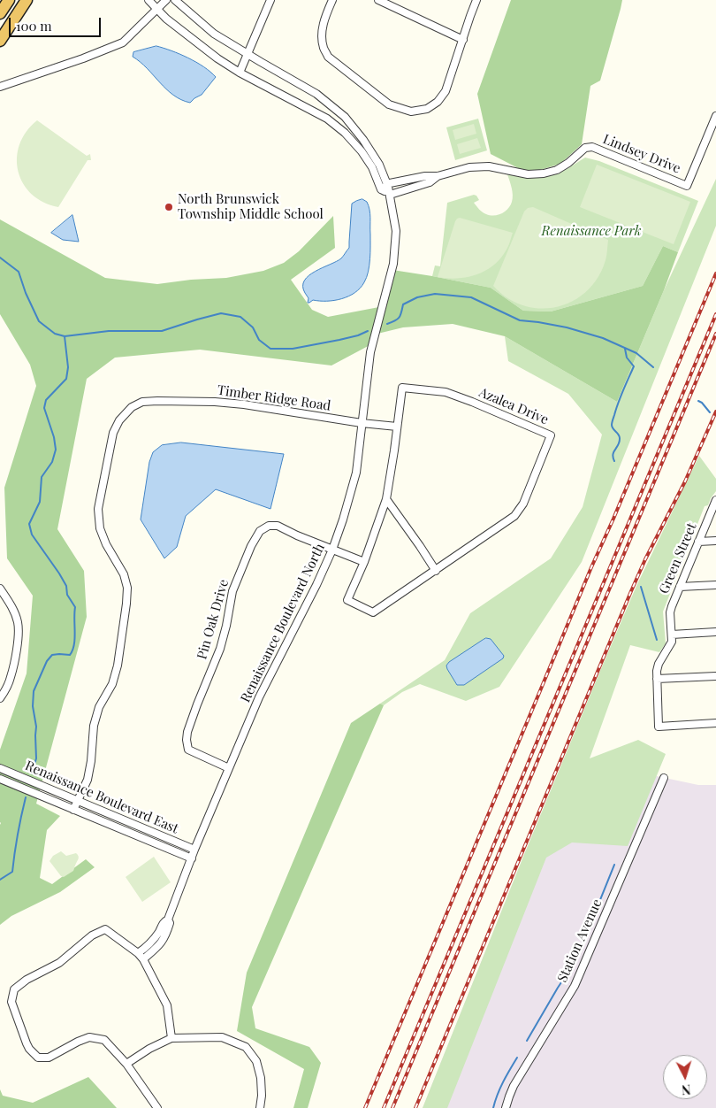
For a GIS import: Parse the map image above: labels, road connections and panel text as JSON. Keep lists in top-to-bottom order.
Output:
{
  "streets": {
    "street": [
      "Lindsey Drive",
      "Timber Ridge Road",
      "Azalea Drive",
      "Green Street",
      "Pin Oak Drive",
      "Renaissance Boulevard North",
      "Renaissance Boulevard East",
      "Station Avenue"
    ]
  },
  "crossings": [
    ["Lindsey Drive", "Renaissance Boulevard North"],
    ["Timber Ridge Road", "Renaissance Boulevard North"],
    ["Timber Ridge Road", "Renaissance Boulevard East"],
    ["Pin Oak Drive", "Renaissance Boulevard North"],
    ["Renaissance Boulevard North", "Renaissance Boulevard East"]
  ],
  "parks": ["Renaissance Park"],
  "places": ["North Brunswick Township Middle School"],
  "scale_bar": "100 m",
  "north": "bottom"
}
